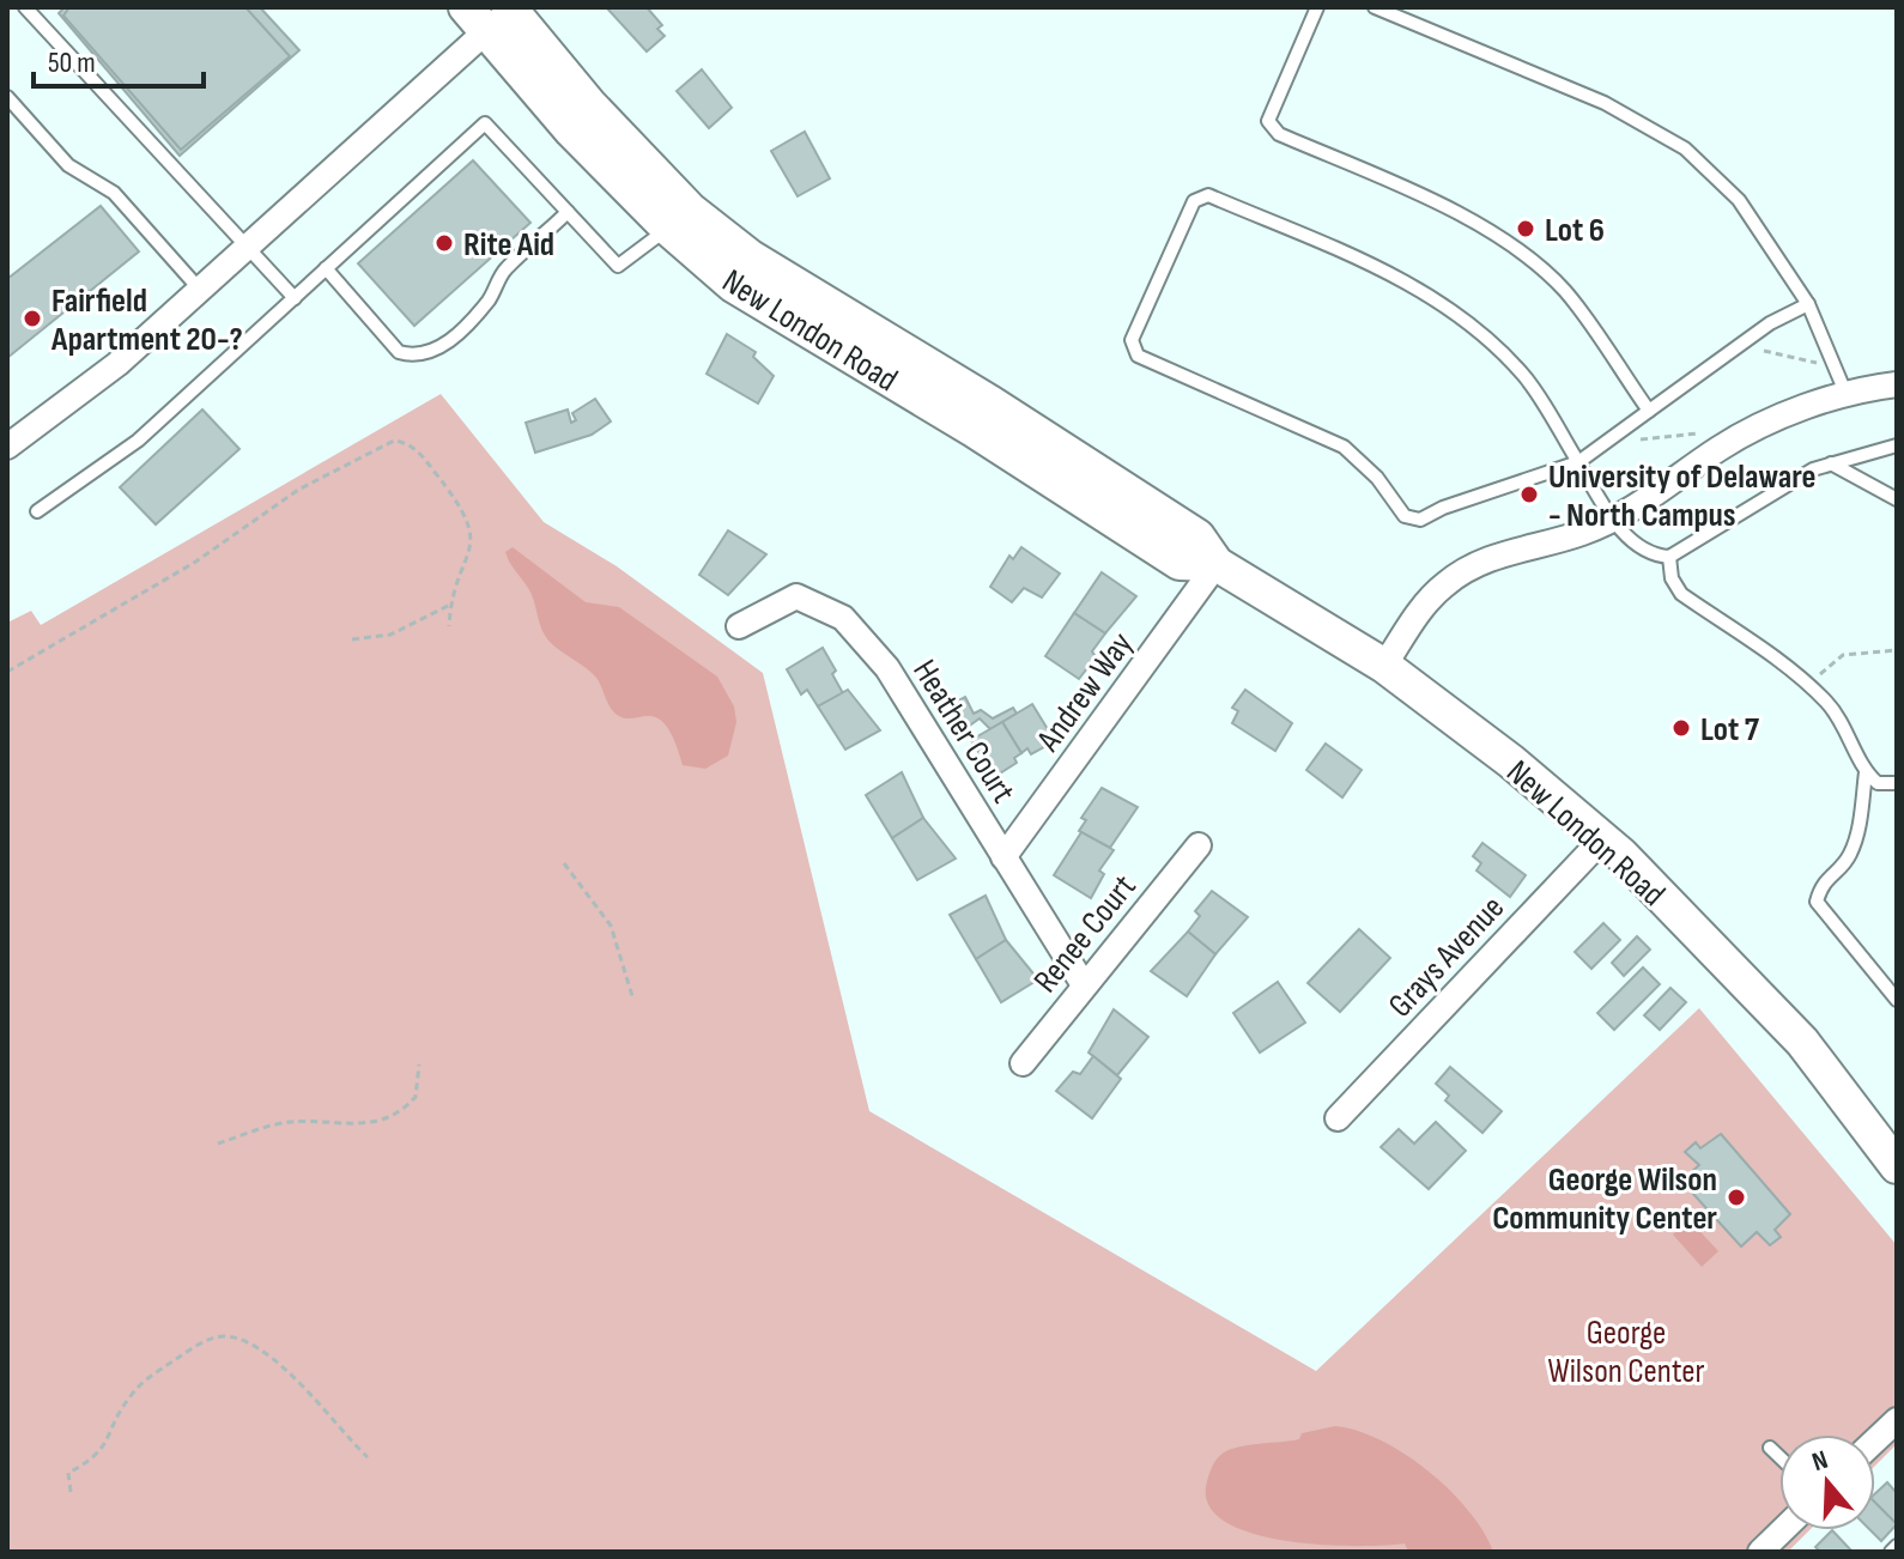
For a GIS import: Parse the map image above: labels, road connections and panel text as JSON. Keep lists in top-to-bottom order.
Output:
{
  "streets": {
    "main road": ["New London Road"],
    "street": [
      "Andrew Way",
      "Heather Court",
      "Renee Court",
      "Grays Avenue"
    ]
  },
  "crossings": [
    ["New London Road", "Andrew Way"],
    ["New London Road", "Grays Avenue"],
    ["Andrew Way", "Heather Court"],
    ["Heather Court", "Renee Court"]
  ],
  "parks": ["George Wilson Center"],
  "places": [
    "Lot 6",
    "Rite Aid",
    "Fairfield Apartment 20-?",
    "University of Delaware - North Campus",
    "Lot 7",
    "George Wilson Community Center"
  ],
  "scale_bar": "50 m",
  "north": "top"
}
